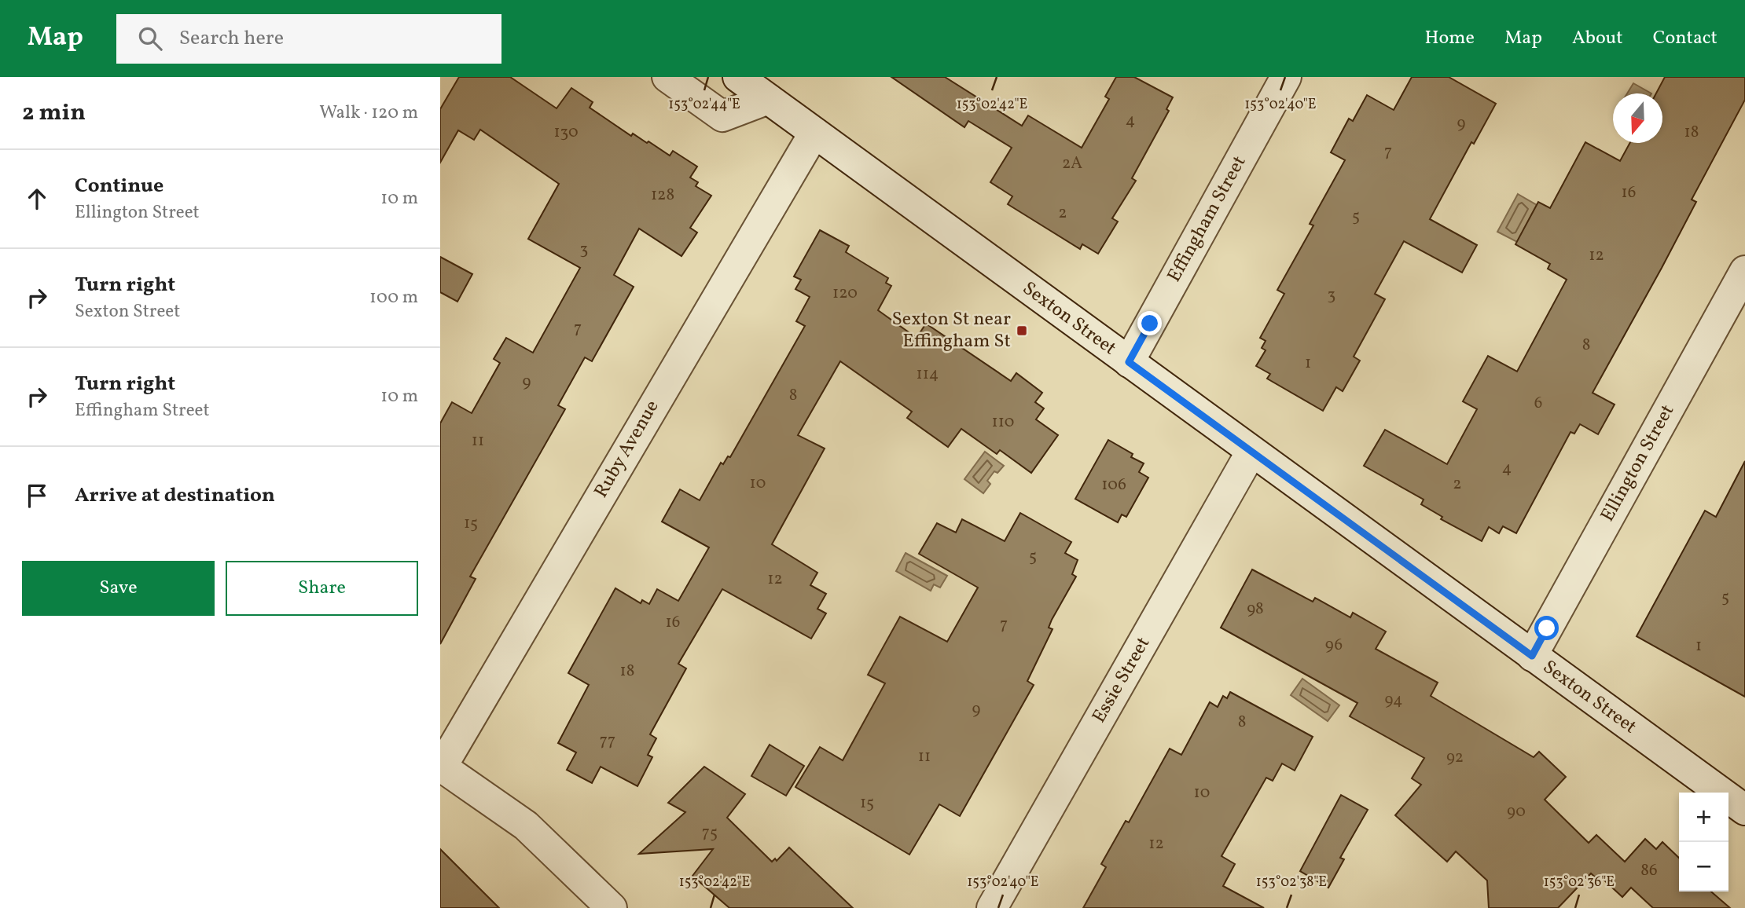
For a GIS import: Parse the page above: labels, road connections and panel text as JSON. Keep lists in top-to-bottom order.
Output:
{
  "streets": {
    "street": [
      "Effingham Street",
      "Sexton Street",
      "Ruby Avenue",
      "Ellington Street",
      "Essie Street"
    ]
  },
  "crossings": [
    ["Effingham Street", "Sexton Street"],
    ["Sexton Street", "Ruby Avenue"],
    ["Sexton Street", "Ellington Street"],
    ["Sexton Street", "Essie Street"]
  ],
  "places": {
    "transit": ["Sexton St near Effingham St"]
  },
  "house_numbers": [
    "4",
    "9",
    "130",
    "18",
    "7",
    "2A",
    "16",
    "128",
    "2",
    "5",
    "3",
    "12",
    "120",
    "3",
    "7",
    "8",
    "1",
    "114",
    "9",
    "8",
    "6",
    "110",
    "11",
    "4",
    "10",
    "2",
    "106",
    "15",
    "5",
    "12",
    "5",
    "98",
    "16",
    "7",
    "96",
    "1",
    "18",
    "94",
    "9",
    "8",
    "77",
    "11",
    "92",
    "10",
    "15",
    "90",
    "75",
    "12",
    "86"
  ],
  "north": "bottom",
  "page": {
    "header": "Map",
    "search": "Search here",
    "nav": [
      "Home",
      "Map",
      "About",
      "Contact"
    ],
    "heading": ["2 min", "Walk · 120 m"],
    "list": [
      ["Continue", "Ellington Street", "10 m"],
      ["Turn right", "Sexton Street", "100 m"],
      ["Turn right", "Effingham Street", "10 m"],
      "Arrive at destination"
    ],
    "buttons": ["Save", "Share"],
    "map_buttons": ["+", "−"]
  },
  "coordinates": [
    "153°02'44\"E",
    "153°02'42\"E",
    "153°02'40\"E",
    "153°02'38\"E",
    "153°02'36\"E"
  ]
}
